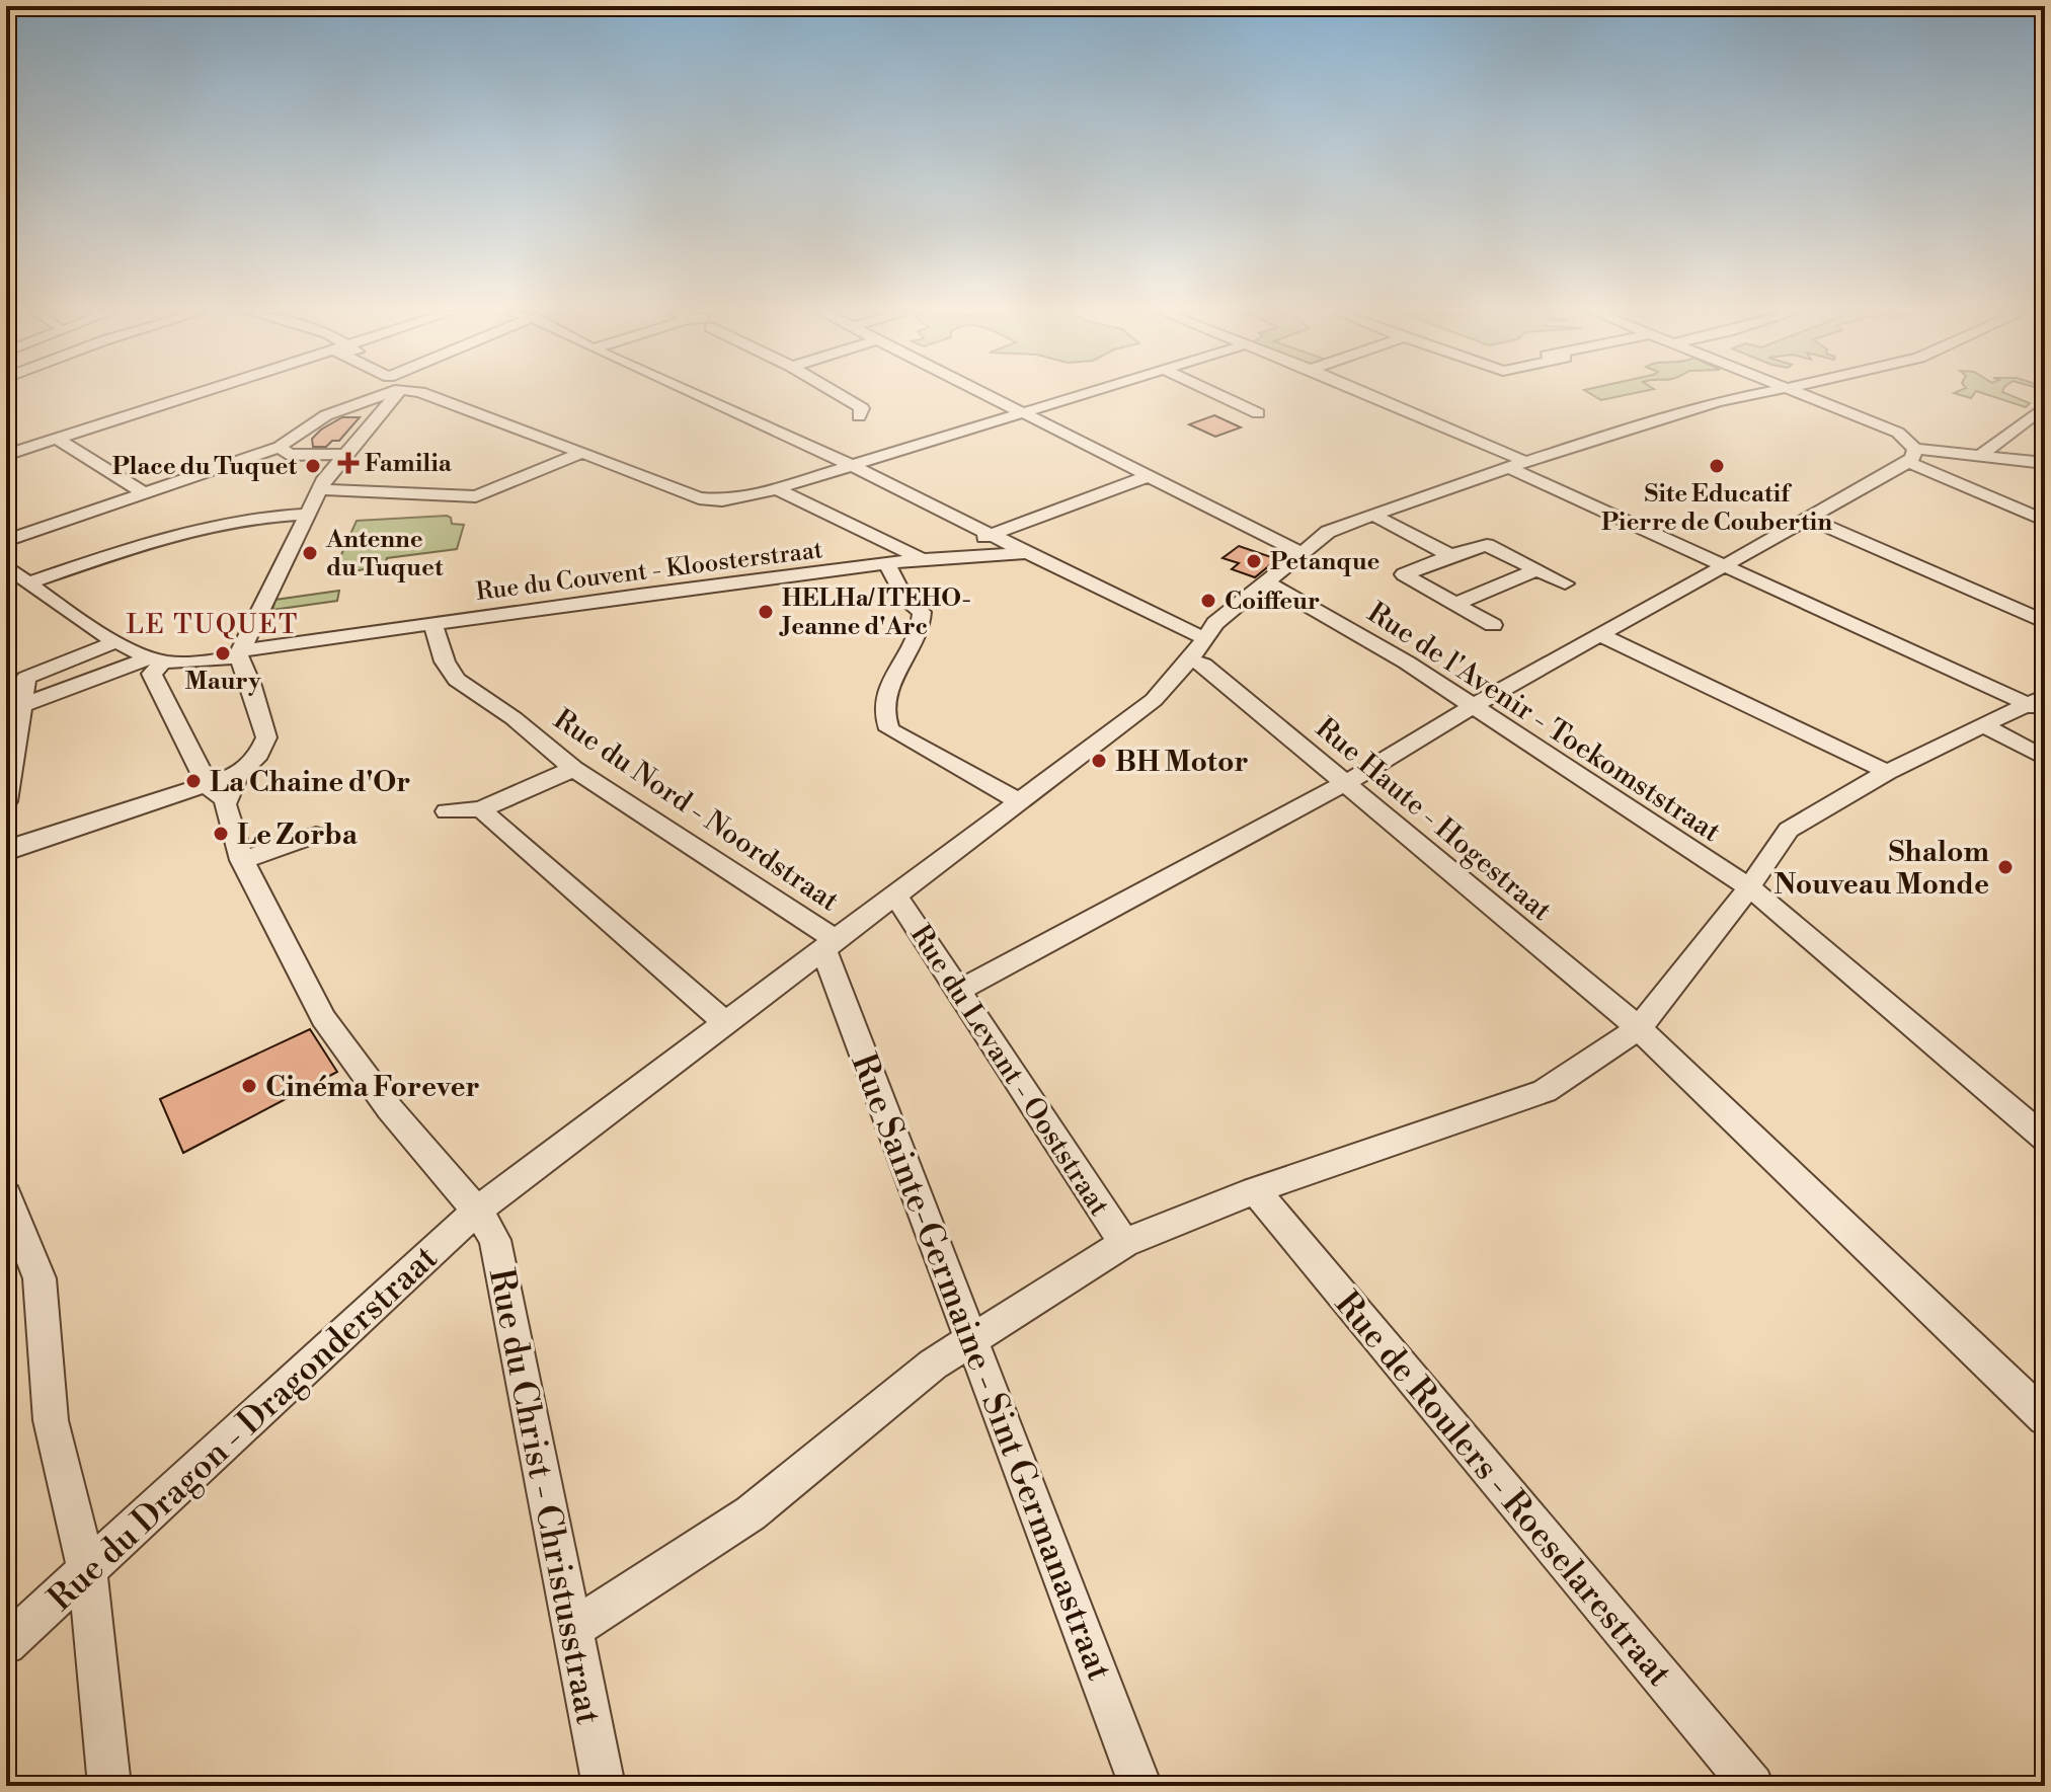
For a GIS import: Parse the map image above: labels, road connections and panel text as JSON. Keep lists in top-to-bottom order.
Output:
{
  "streets": {
    "street": [
      "Rue du Couvent - Kloosterstraat",
      "Rue de l'Avenir - Toekomststraat",
      "Rue du Nord - Noordstraat",
      "Rue Haute - Hogestraat",
      "Rue du Levant - Ooststraat",
      "Rue Sainte-Germaine - Sint Germanastraat",
      "Rue du Dragon - Dragonderstraat",
      "Rue de Roulers - Roeselarestraat",
      "Rue du Christ - Christusstraat"
    ]
  },
  "crossings": [
    ["Rue du Couvent - Kloosterstraat", "Rue du Nord - Noordstraat"],
    ["Rue de l'Avenir - Toekomststraat", "Rue du Dragon - Dragonderstraat"],
    ["Rue du Nord - Noordstraat", "Rue Sainte-Germaine - Sint Germanastraat"],
    ["Rue du Nord - Noordstraat", "Rue du Dragon - Dragonderstraat"],
    ["Rue Haute - Hogestraat", "Rue du Dragon - Dragonderstraat"],
    ["Rue du Levant - Ooststraat", "Rue du Dragon - Dragonderstraat"],
    ["Rue Sainte-Germaine - Sint Germanastraat", "Rue du Dragon - Dragonderstraat"],
    ["Rue du Dragon - Dragonderstraat", "Rue du Christ - Christusstraat"]
  ],
  "districts": ["LE TUQUET"],
  "places": {
    "health": ["Familia"],
    "other": [
      "Place du Tuquet",
      "Site Educatif Pierre de Coubertin",
      "Antenne du Tuquet",
      "Petanque",
      "Coiffeur",
      "HELHa/ ITEHO- Jeanne d'Arc",
      "Maury",
      "BH Motor",
      "La Chaine d'Or",
      "Le Zorba",
      "Shalom Nouveau Monde",
      "Cinéma Forever"
    ]
  }
}
